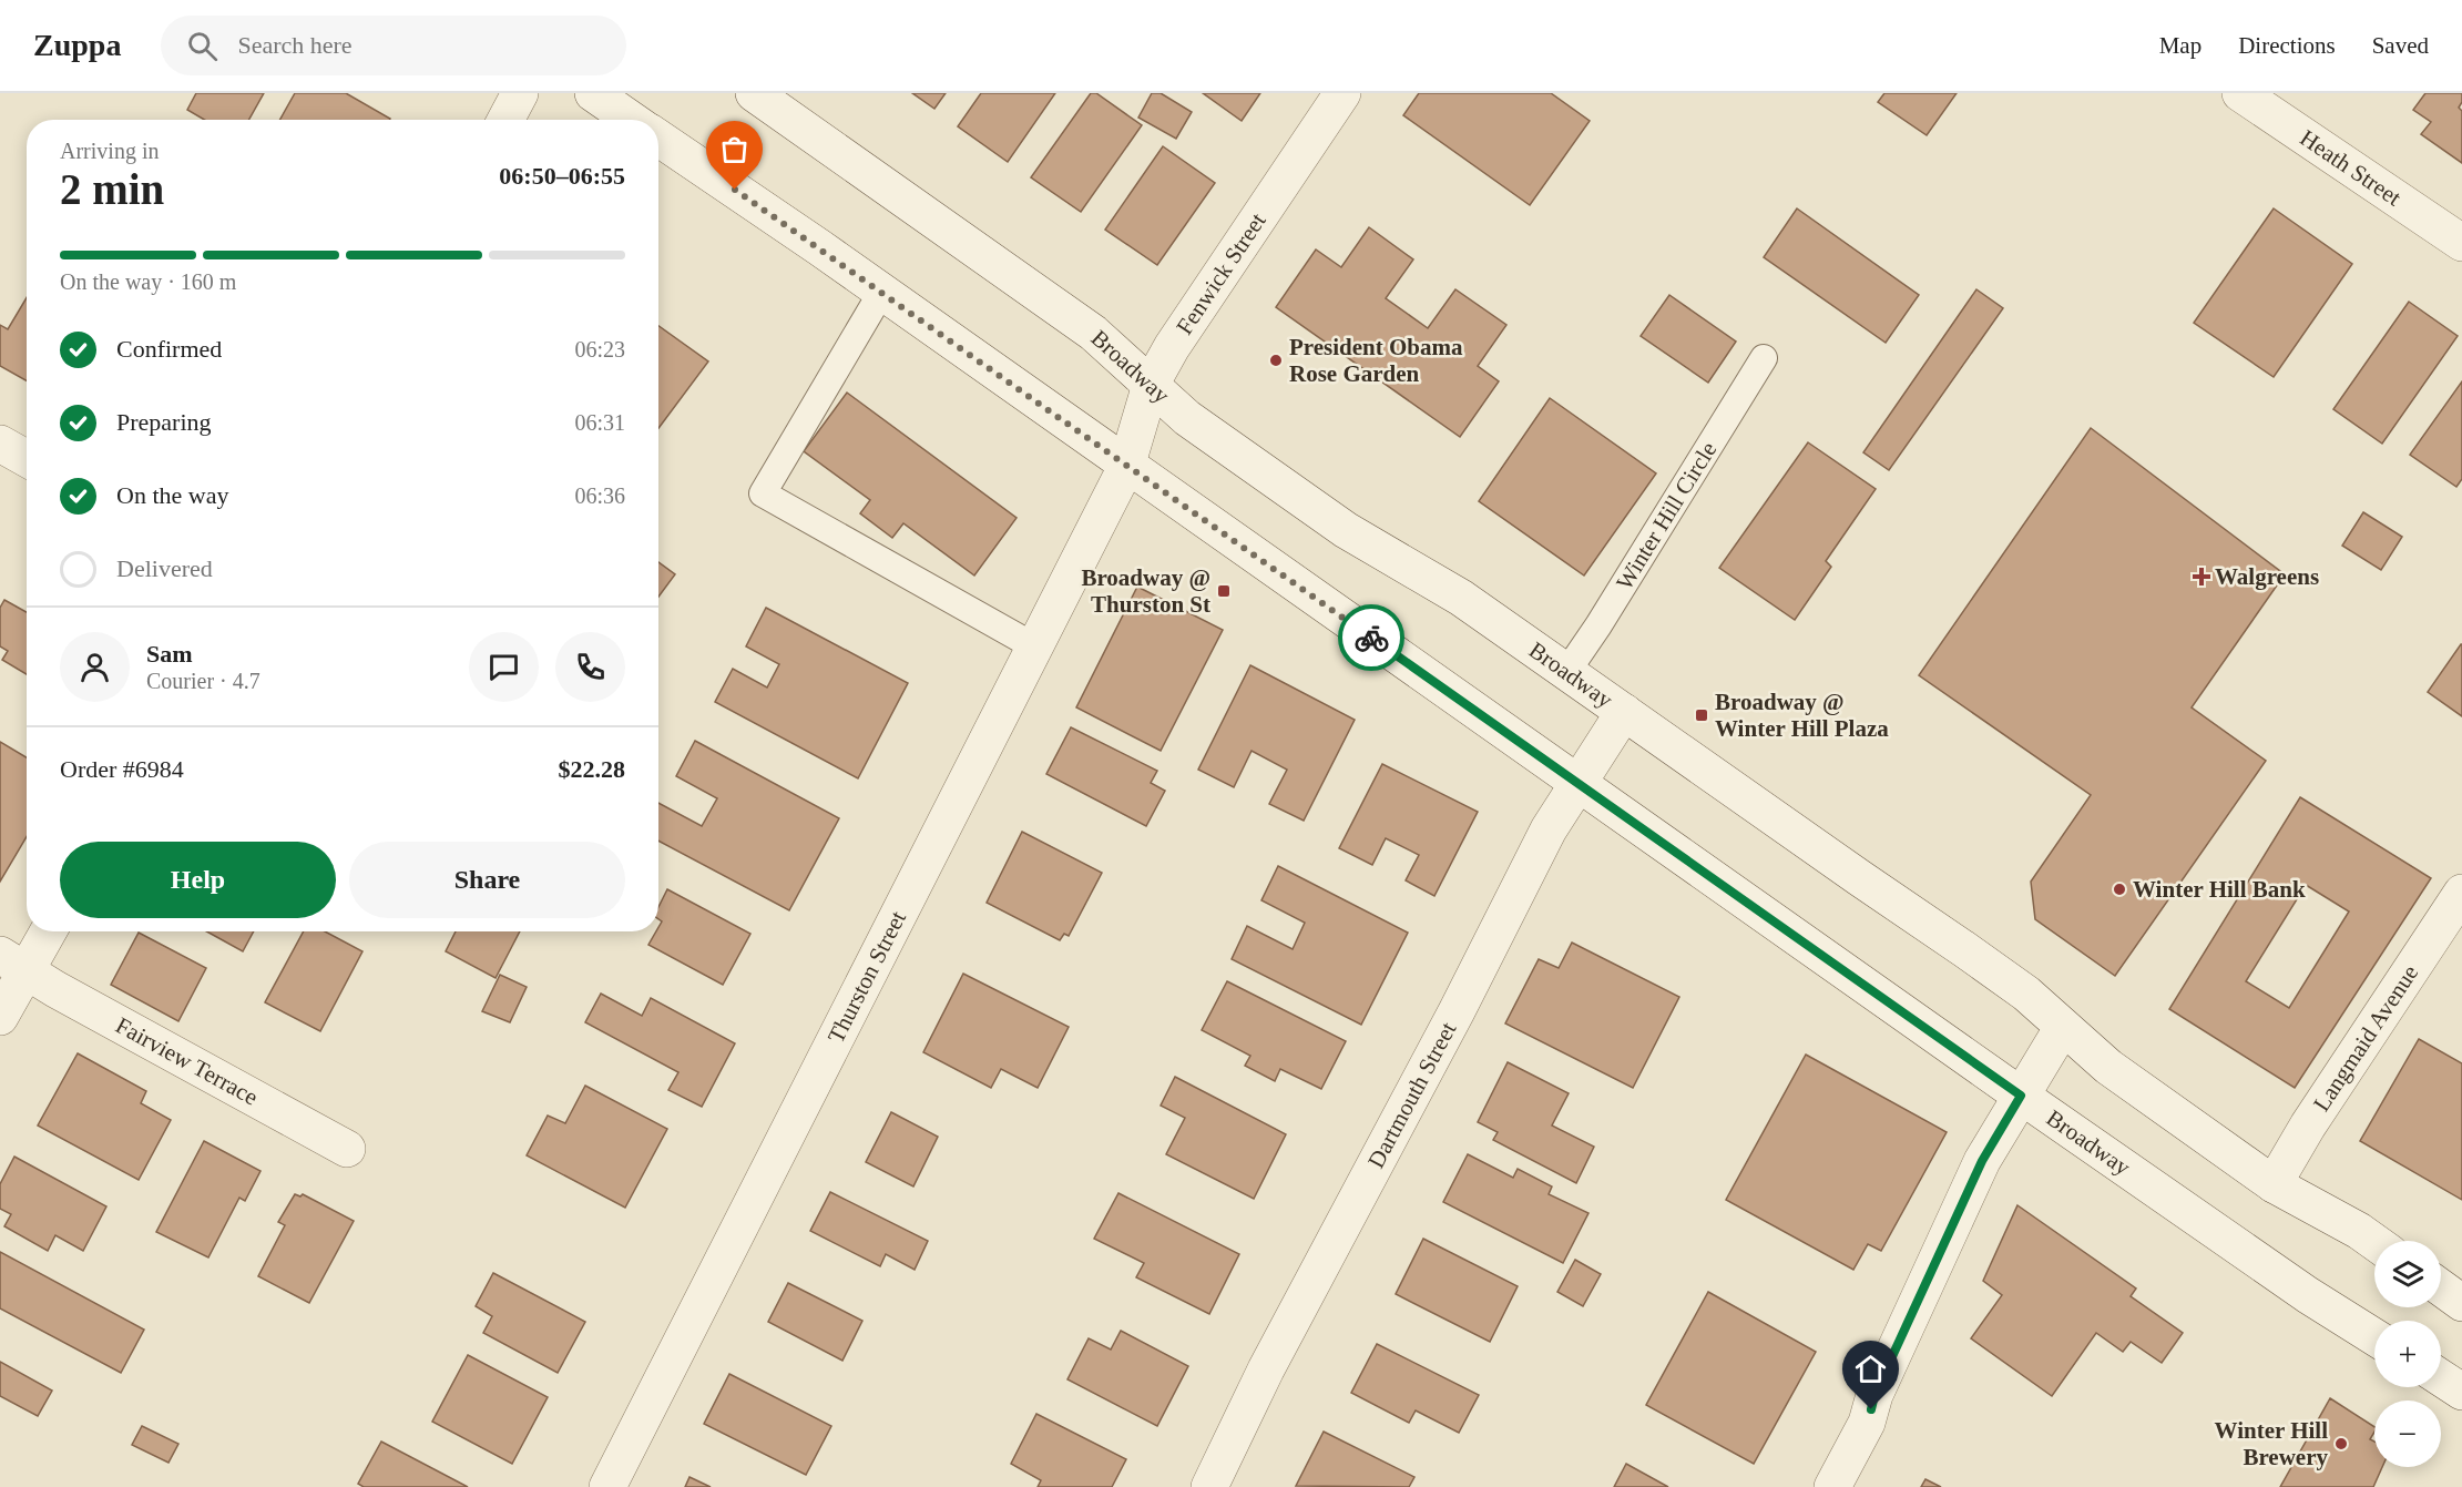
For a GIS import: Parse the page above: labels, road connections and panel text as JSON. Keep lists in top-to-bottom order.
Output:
{
  "streets": {
    "main road": [
      "Heath Street",
      "Fenwick Street",
      "Broadway",
      "Thurston Street",
      "Langmaid Avenue",
      "Fairview Terrace",
      "Dartmouth Street"
    ],
    "lane": ["Winter Hill Circle"]
  },
  "crossings": [
    ["Fenwick Street", "Broadway"],
    ["Fenwick Street", "Thurston Street"],
    ["Broadway", "Winter Hill Circle"],
    ["Broadway", "Thurston Street"],
    ["Broadway", "Langmaid Avenue"],
    ["Broadway", "Dartmouth Street"]
  ],
  "places": {
    "other": ["President Obama Rose Garden", "Winter Hill Bank", "Winter Hill Brewery"],
    "health": ["Walgreens"],
    "transit": ["Broadway @ Thurston St", "Broadway @ Winter Hill Plaza"]
  },
  "page": {
    "header": "Zuppa",
    "search": "Search here",
    "nav": ["Map", "Directions", "Saved"],
    "heading": ["2 min", "Arriving in", "06:50–06:55"],
    "panel": [
      "Sam",
      "Courier · 4.7",
      "Order #6984",
      "$22.28"
    ],
    "bar": "On the way · 160 m",
    "list": [
      ["Confirmed", "06:23"],
      ["Preparing", "06:31"],
      ["On the way", "06:36"],
      "Delivered"
    ],
    "buttons": ["Help", "Share"],
    "map_buttons": ["+", "−"]
  }
}
